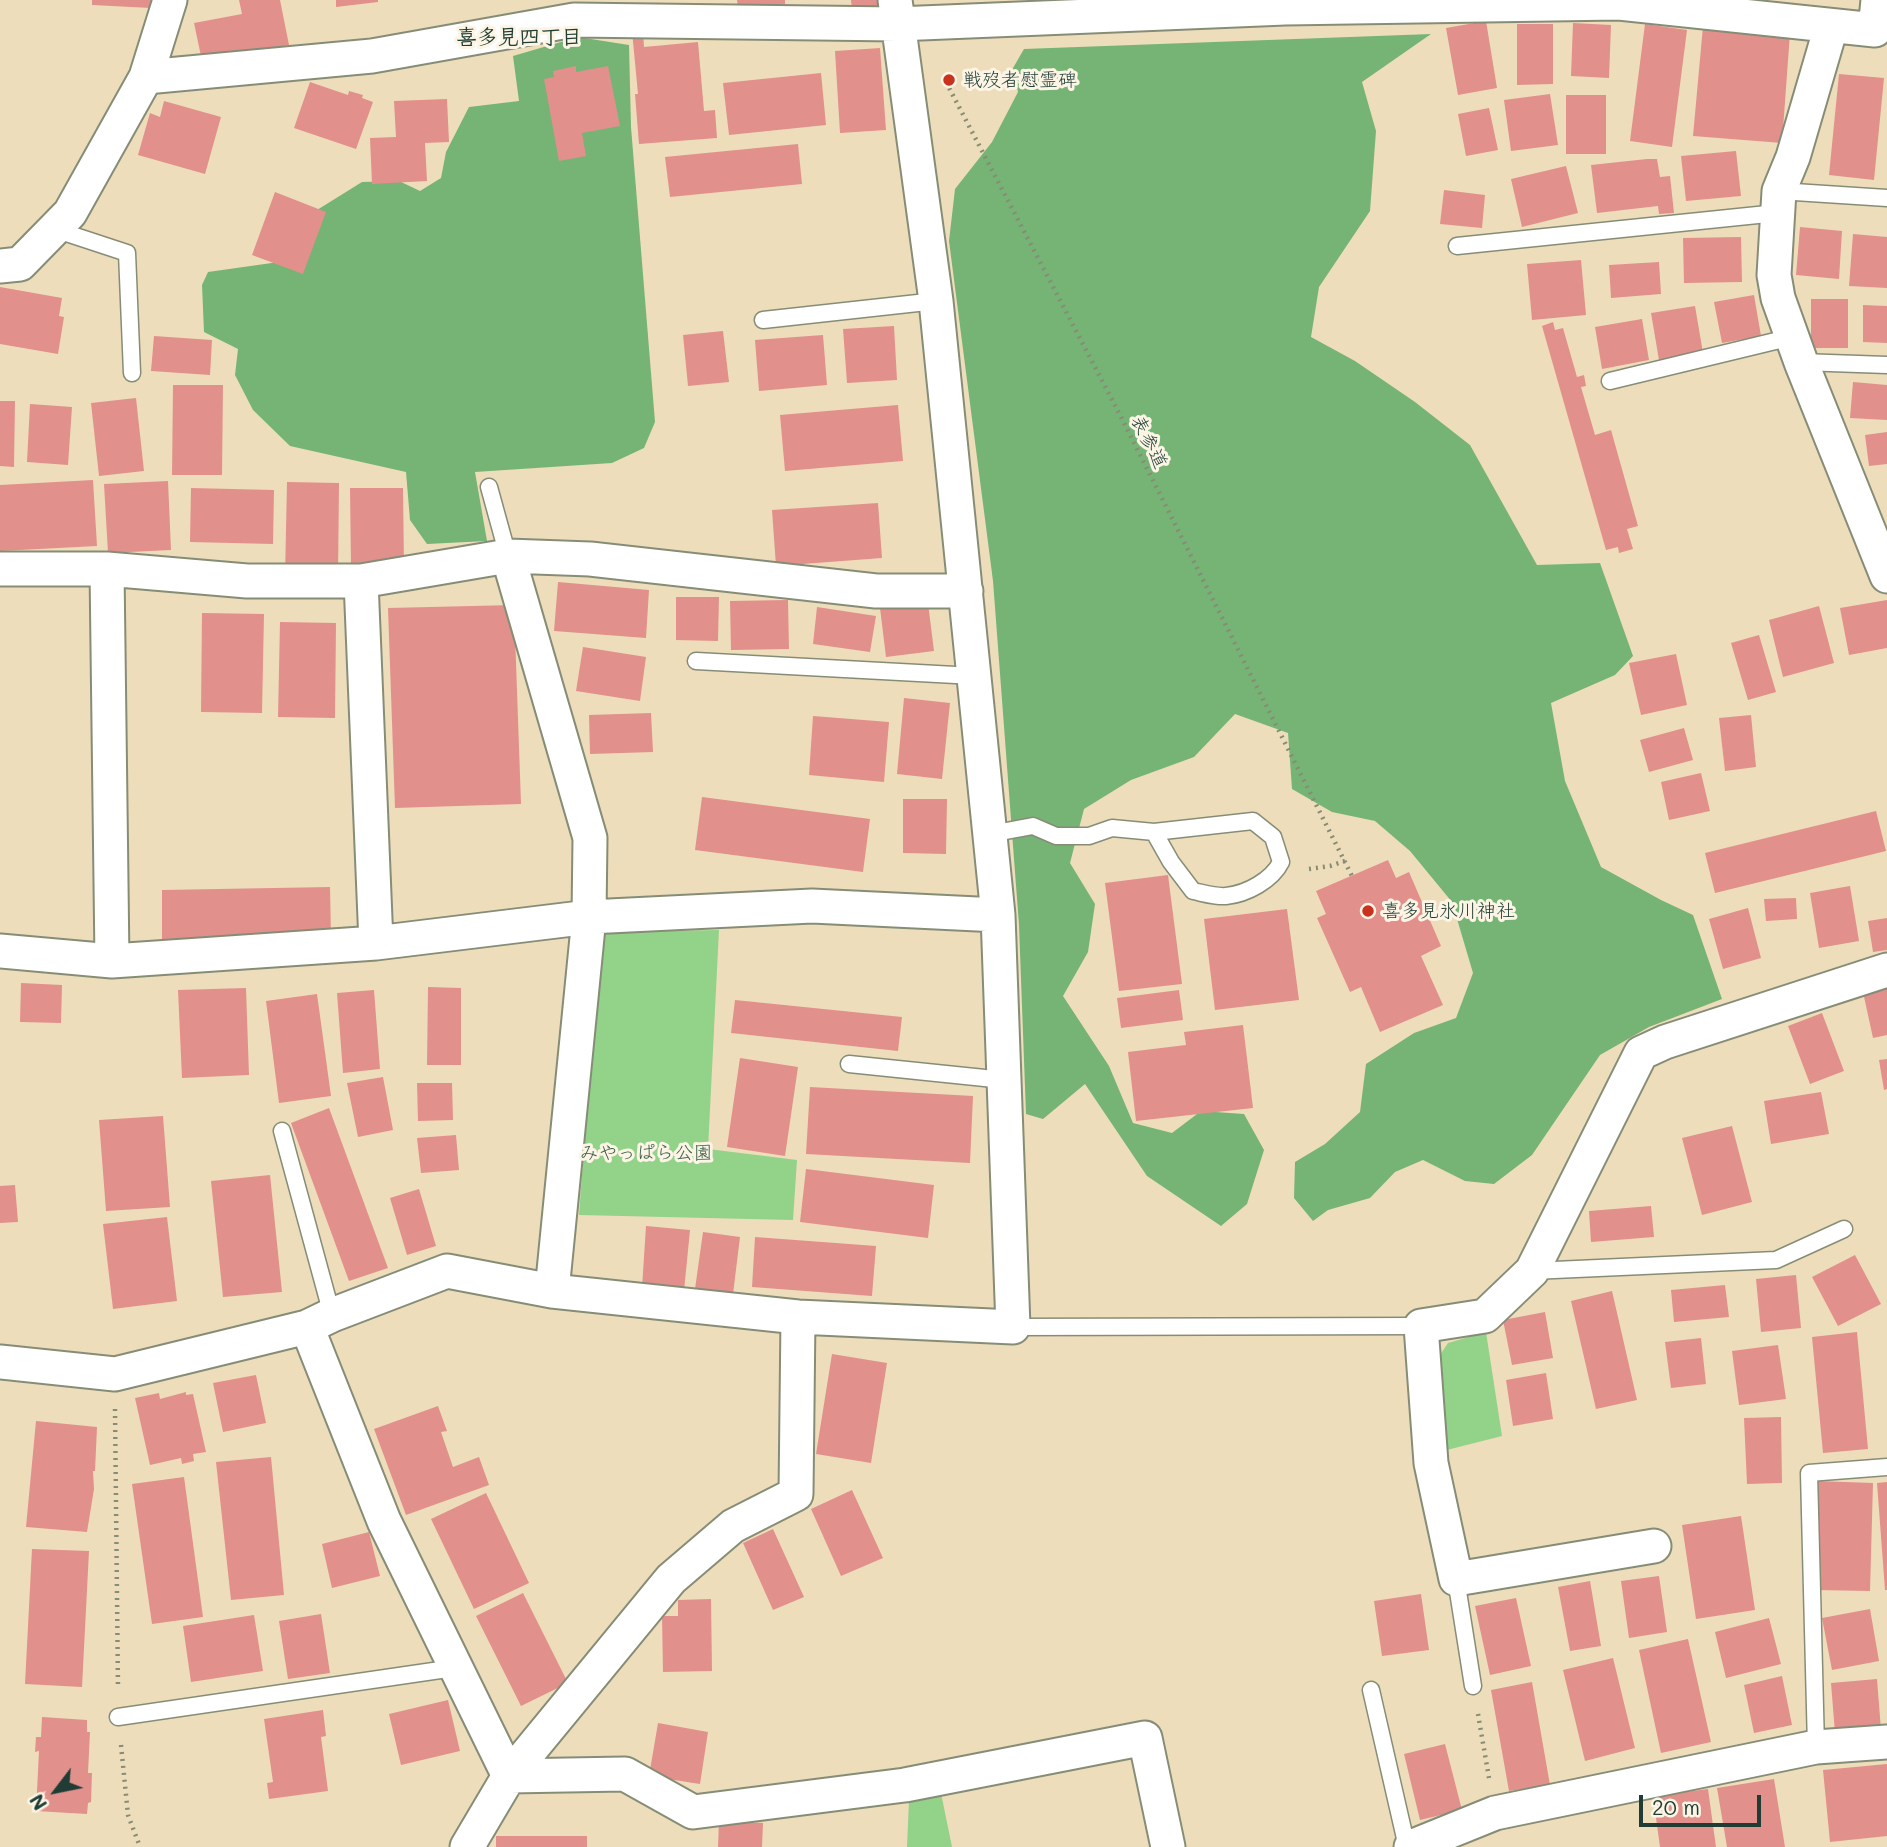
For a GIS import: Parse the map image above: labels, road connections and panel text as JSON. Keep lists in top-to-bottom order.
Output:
{
  "streets": {
    "path": ["表参道"]
  },
  "districts": ["喜多見四丁目"],
  "parks": ["みやっぱら公園"],
  "places": ["戦歿者慰霊碑", "喜多見氷川神社"],
  "scale_bar": "20 m",
  "north": "bottom left"
}
